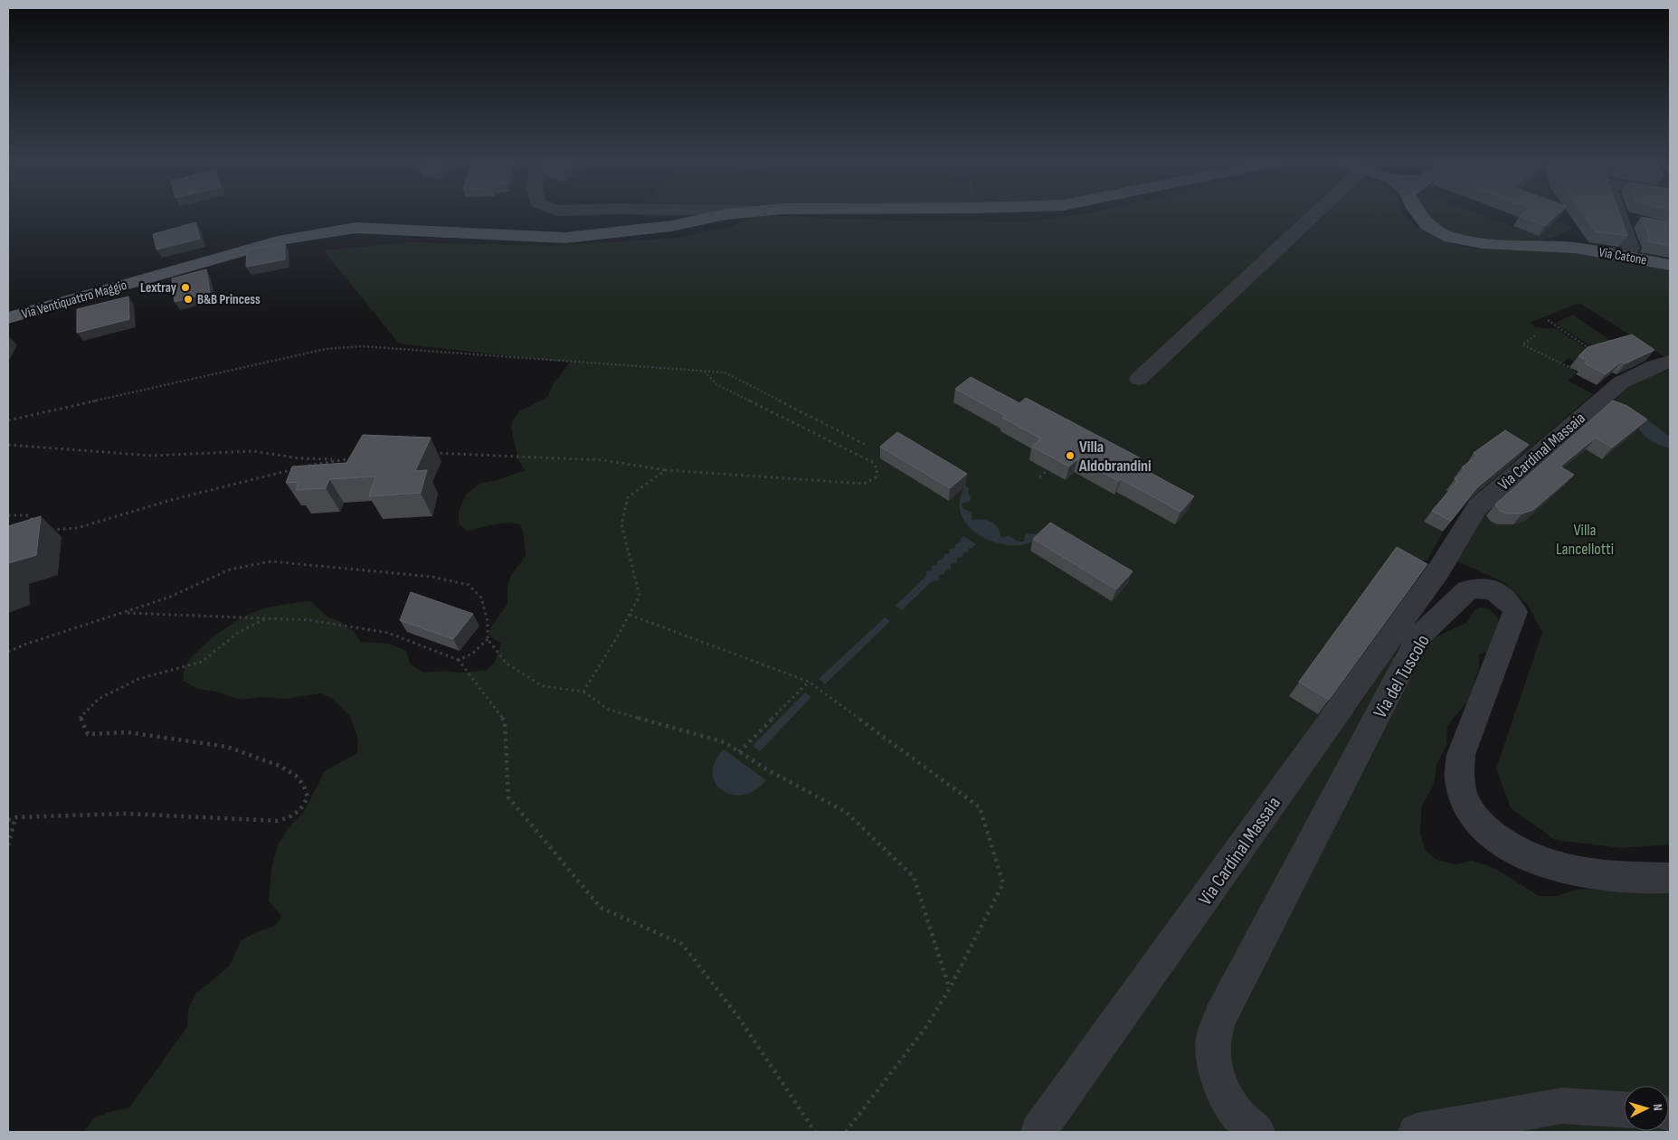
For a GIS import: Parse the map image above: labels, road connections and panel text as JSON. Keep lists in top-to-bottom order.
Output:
{
  "streets": {
    "main road": ["Via Catone", "Via Ventiquattro Maggio"],
    "street": ["Via Cardinal Massaia", "Via del Tuscolo"]
  },
  "parks": ["Villa Lancellotti"],
  "places": ["Lextray", "B&B Princess", "Villa Aldobrandini"],
  "north": "right"
}
